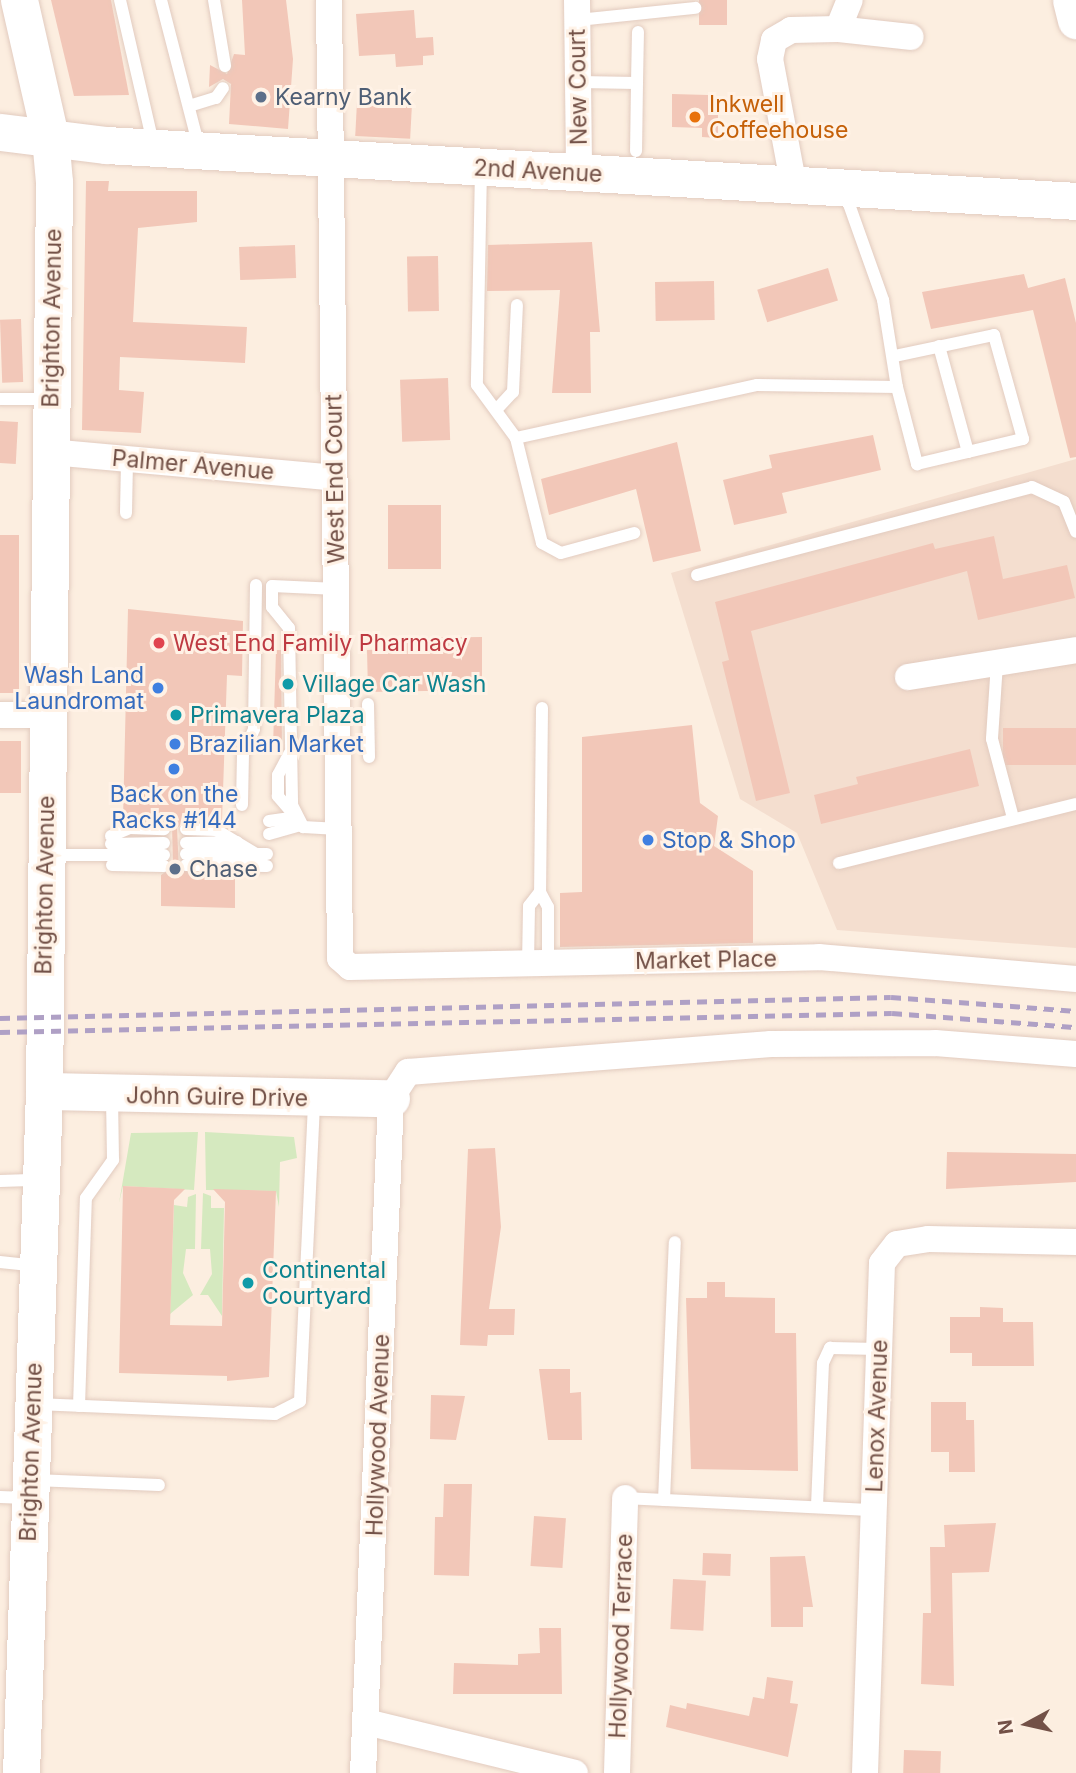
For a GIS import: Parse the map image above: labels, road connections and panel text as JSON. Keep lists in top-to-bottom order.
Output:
{
  "streets": {
    "street": [
      "New Court",
      "2nd Avenue",
      "Brighton Avenue",
      "Palmer Avenue",
      "West End Court",
      "Market Place",
      "John Guire Drive",
      "Lenox Avenue",
      "Hollywood Avenue",
      "Hollywood Terrace"
    ]
  },
  "crossings": [
    ["New Court", "2nd Avenue"],
    ["2nd Avenue", "Brighton Avenue"],
    ["2nd Avenue", "West End Court"],
    ["Brighton Avenue", "Palmer Avenue"],
    ["Brighton Avenue", "John Guire Drive"],
    ["Palmer Avenue", "West End Court"],
    ["West End Court", "Market Place"],
    ["John Guire Drive", "Hollywood Avenue"]
  ],
  "places": [
    "Kearny Bank",
    "Inkwell Coffeehouse",
    "West End Family Pharmacy",
    "Village Car Wash",
    "Wash Land Laundromat",
    "Primavera Plaza",
    "Brazilian Market",
    "Back on the Racks #144",
    "Stop & Shop",
    "Chase",
    "Continental Courtyard"
  ],
  "north": "left"
}
